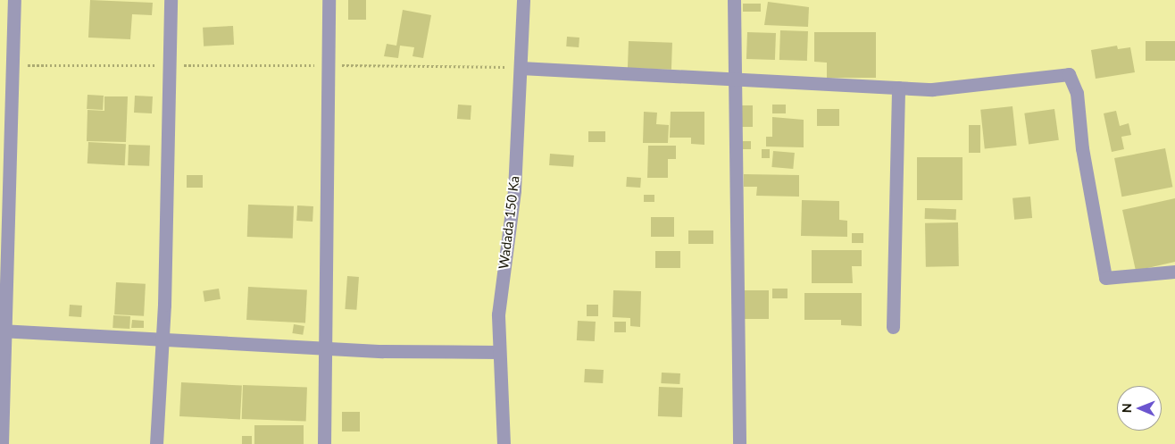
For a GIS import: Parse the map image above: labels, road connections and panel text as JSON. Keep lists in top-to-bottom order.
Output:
{
  "streets": {
    "street": ["Wadada 150 Ka"]
  },
  "north": "left"
}
